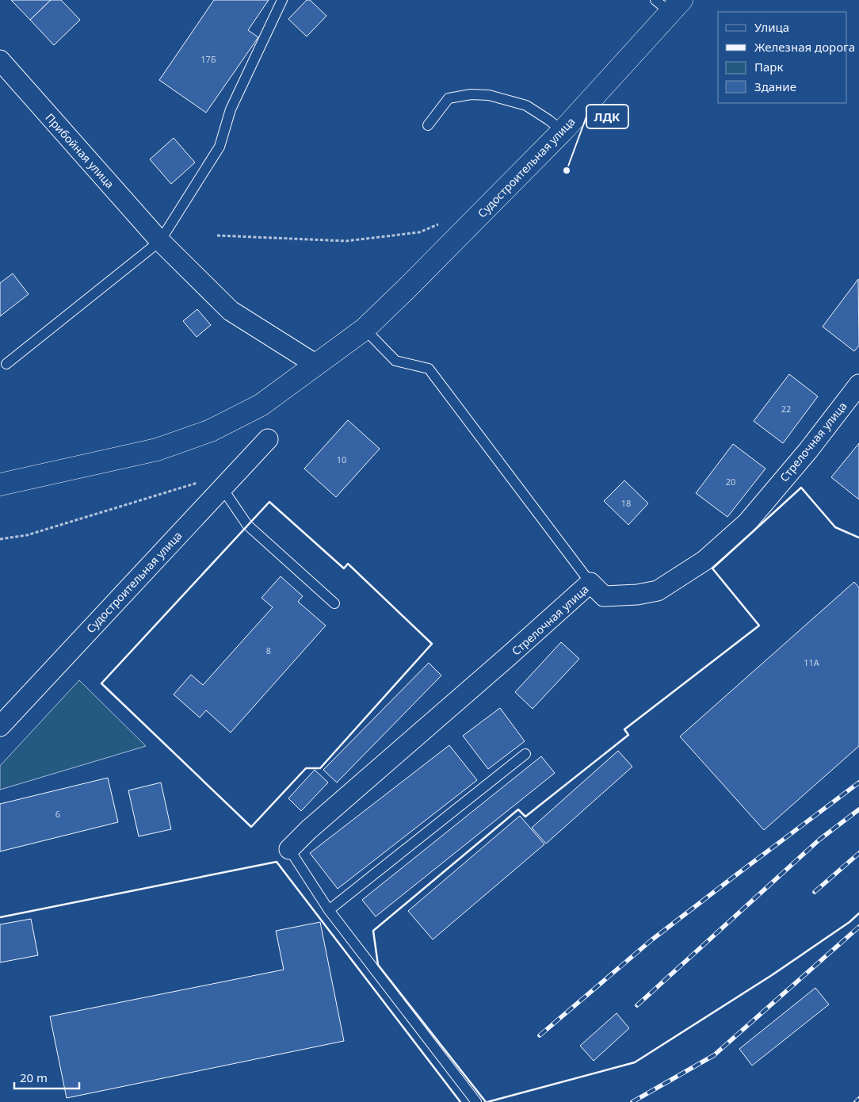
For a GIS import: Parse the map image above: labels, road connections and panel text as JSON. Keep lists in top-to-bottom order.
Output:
{
  "streets": {
    "main road": ["Судостроительная улица"],
    "street": ["Прибойная улица", "Стрелочная улица"]
  },
  "crossings": [
    ["Прибойная улица", "Судостроительная улица"]
  ],
  "places": ["ЛДК"],
  "house_numbers": [
    "17Б",
    "22",
    "10",
    "20",
    "18",
    "8",
    "11А",
    "6"
  ],
  "legend": [
    "Улица",
    "Железная дорога",
    "Парк",
    "Здание"
  ],
  "scale_bar": "20 m"
}
